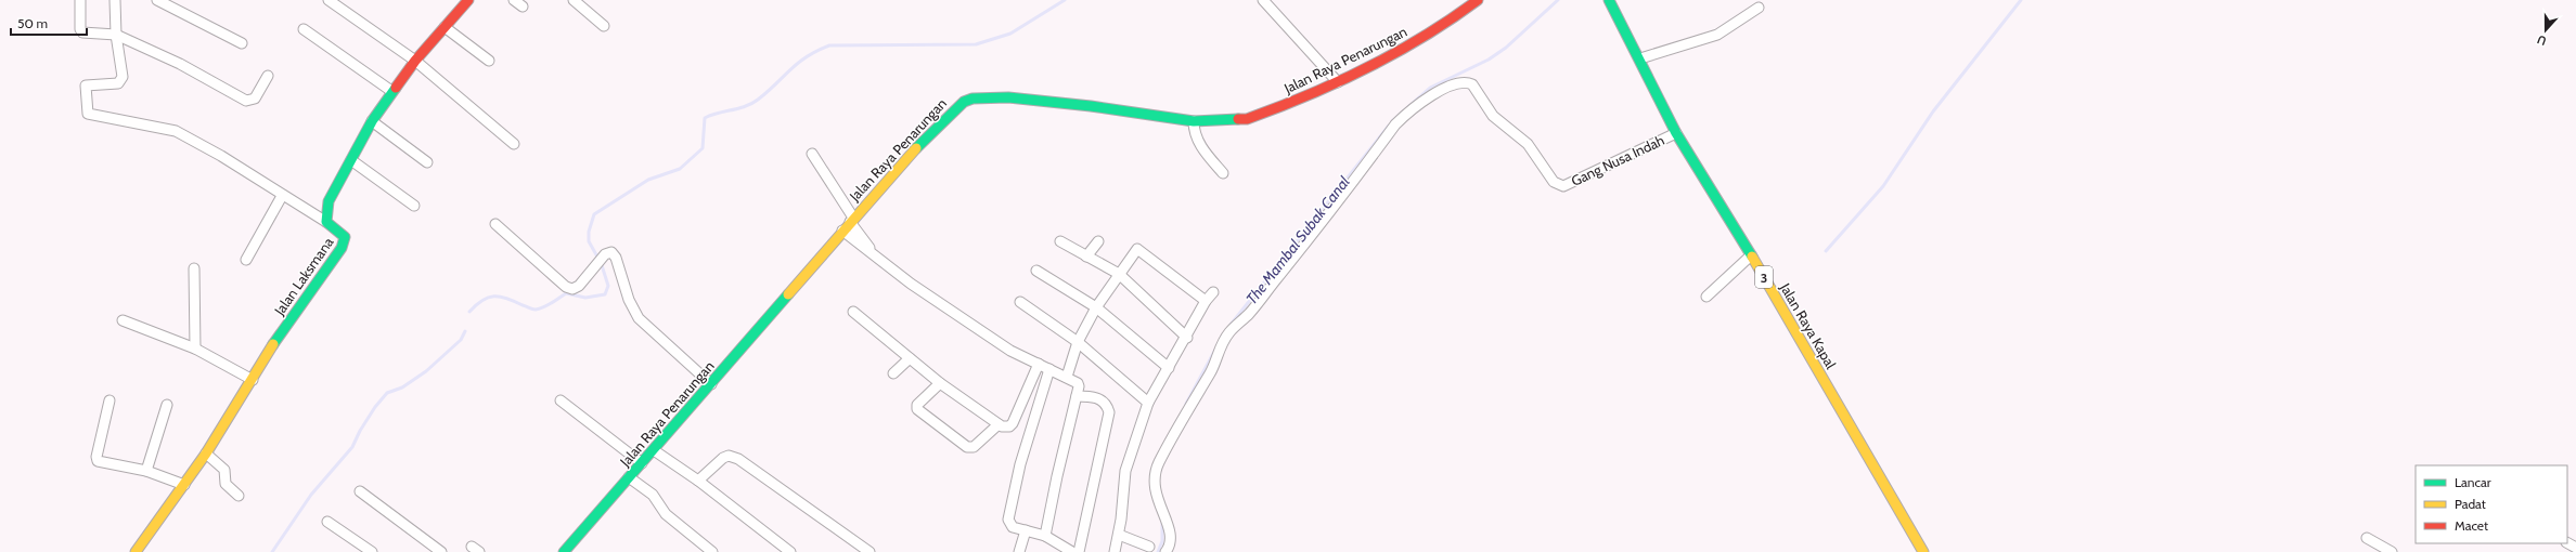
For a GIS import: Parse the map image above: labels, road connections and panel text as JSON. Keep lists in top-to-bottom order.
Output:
{
  "streets": {
    "main road": [
      "Jalan Raya Penarungan",
      "Jalan Laksmana",
      "3",
      "Jalan Raya Kapal"
    ],
    "street": ["Gang Nusa Indah"]
  },
  "crossings": [
    ["Gang Nusa Indah", "Jalan Raya Kapal"]
  ],
  "water": ["The Mambal Subak Canal"],
  "legend": ["Lancar", "Padat", "Macet"],
  "scale_bar": "50 m",
  "north": "bottom"
}
